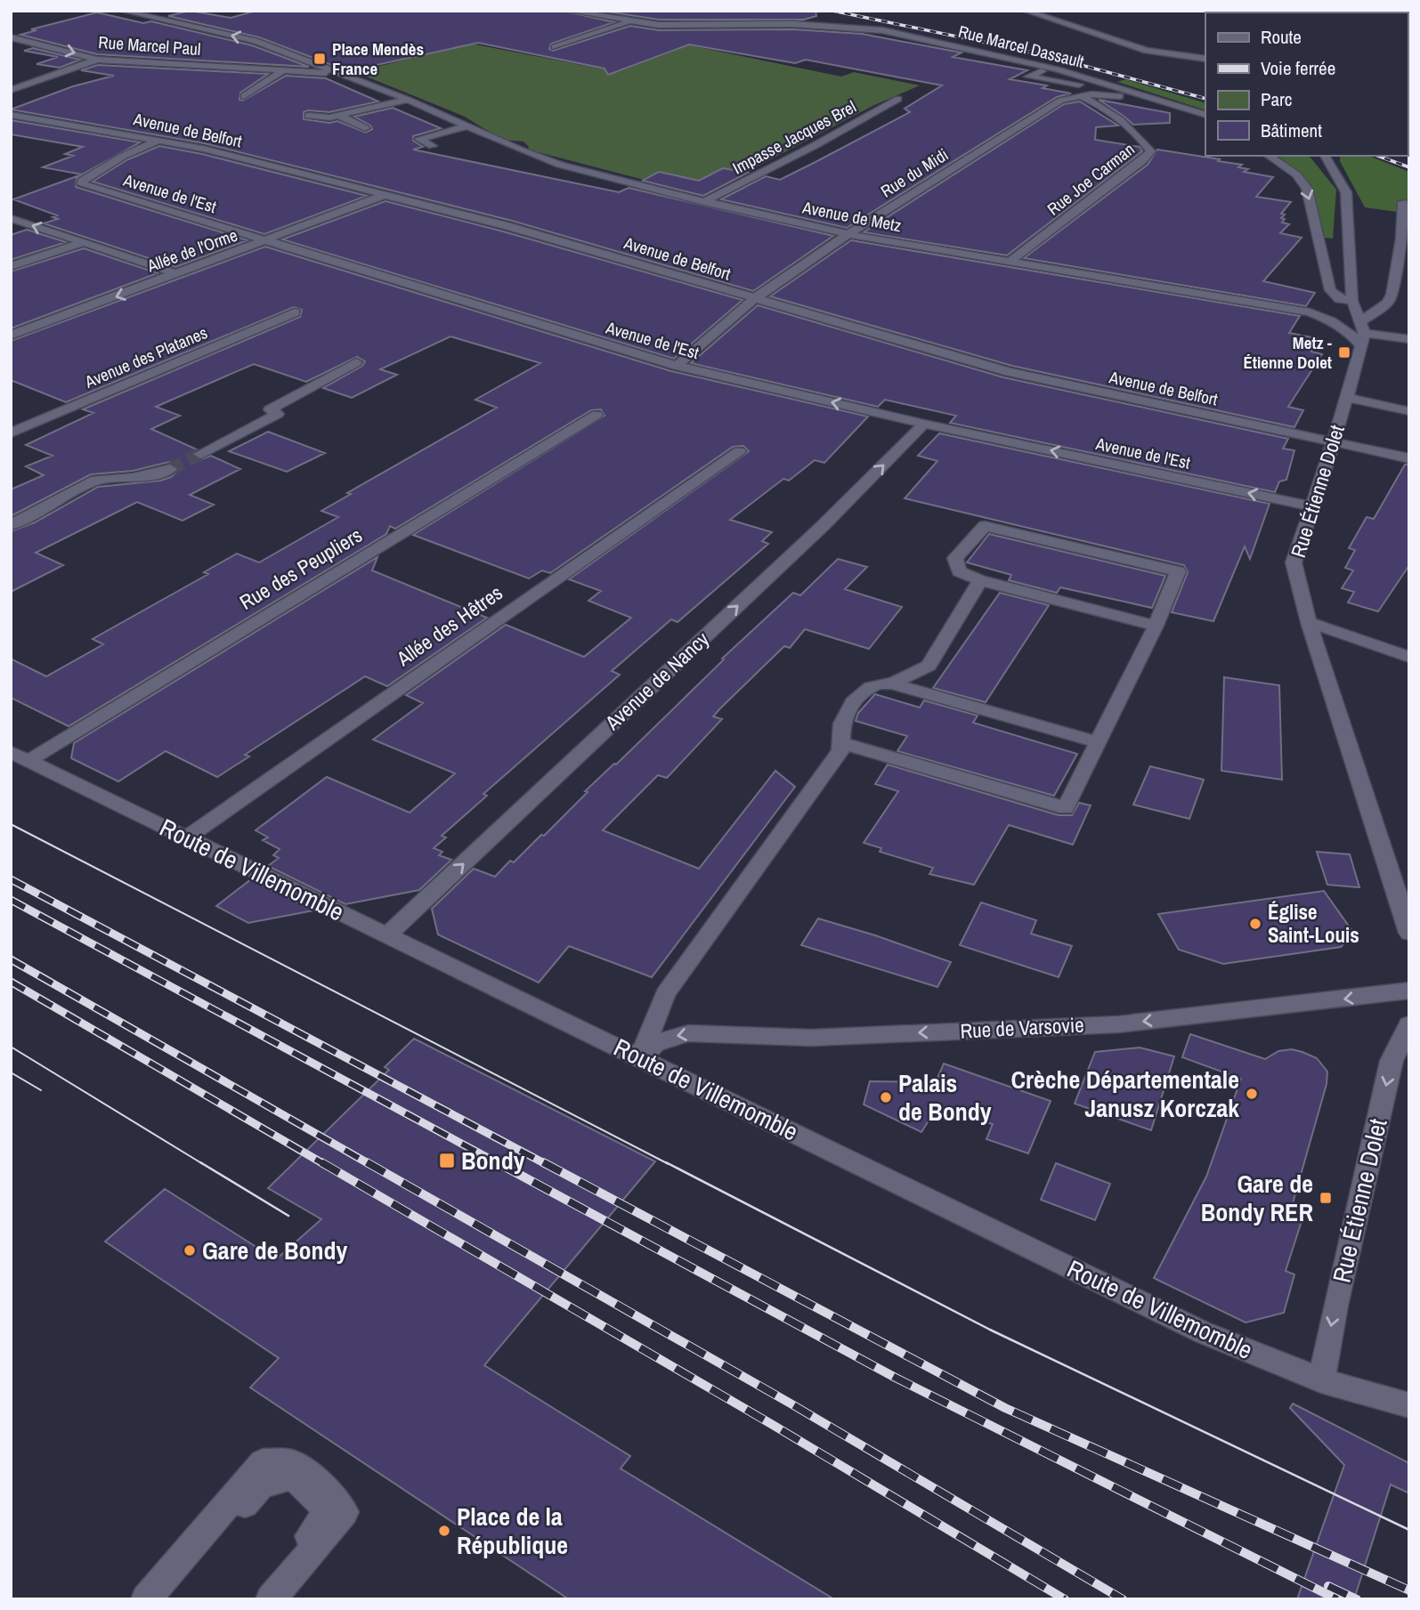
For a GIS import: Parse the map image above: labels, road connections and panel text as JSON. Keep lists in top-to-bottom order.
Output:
{
  "streets": {
    "street": [
      "Rue Marcel Paul",
      "Rue Marcel Dassault",
      "Avenue de Belfort",
      "Impasse Jacques Brel",
      "Rue du Midi",
      "Rue Joe Carman",
      "Avenue de l'Est",
      "Avenue de Metz",
      "Allée de l'Orme",
      "Avenue des Platanes",
      "Rue Étienne Dolet",
      "Rue des Peupliers",
      "Allée des Hêtres",
      "Avenue de Nancy",
      "Route de Villemomble",
      "Rue de Varsovie"
    ]
  },
  "crossings": [
    ["Rue Marcel Paul", "Avenue de Metz"],
    ["Avenue de Belfort", "Rue du Midi"],
    ["Avenue de Belfort", "Avenue de l'Est"],
    ["Avenue de Belfort", "Allée de l'Orme"],
    ["Avenue de Belfort", "Rue Étienne Dolet"],
    ["Impasse Jacques Brel", "Avenue de Metz"],
    ["Rue du Midi", "Rue Joe Carman"],
    ["Rue du Midi", "Avenue de l'Est"],
    ["Rue du Midi", "Avenue de Metz"],
    ["Rue Joe Carman", "Avenue de Metz"],
    ["Avenue de l'Est", "Allée de l'Orme"],
    ["Avenue de l'Est", "Rue Étienne Dolet"],
    ["Avenue de l'Est", "Avenue de Nancy"],
    ["Avenue de Metz", "Rue Étienne Dolet"],
    ["Rue Étienne Dolet", "Route de Villemomble"],
    ["Rue des Peupliers", "Route de Villemomble"],
    ["Allée des Hêtres", "Route de Villemomble"],
    ["Avenue de Nancy", "Route de Villemomble"],
    ["Route de Villemomble", "Rue de Varsovie"]
  ],
  "one_way": [
    "Avenue de l'Est",
    "Rue Étienne Dolet",
    "Avenue de Nancy",
    "Rue de Varsovie"
  ],
  "places": {
    "transit": [
      "Place Mendès France",
      "Metz - Étienne Dolet",
      "Bondy",
      "Gare de Bondy RER"
    ],
    "other": [
      "Église Saint-Louis",
      "Crèche Départementale Janusz Korczak",
      "Palais de Bondy",
      "Gare de Bondy",
      "Place de la République"
    ]
  },
  "legend": [
    "Route",
    "Voie ferrée",
    "Parc",
    "Bâtiment"
  ]
}
